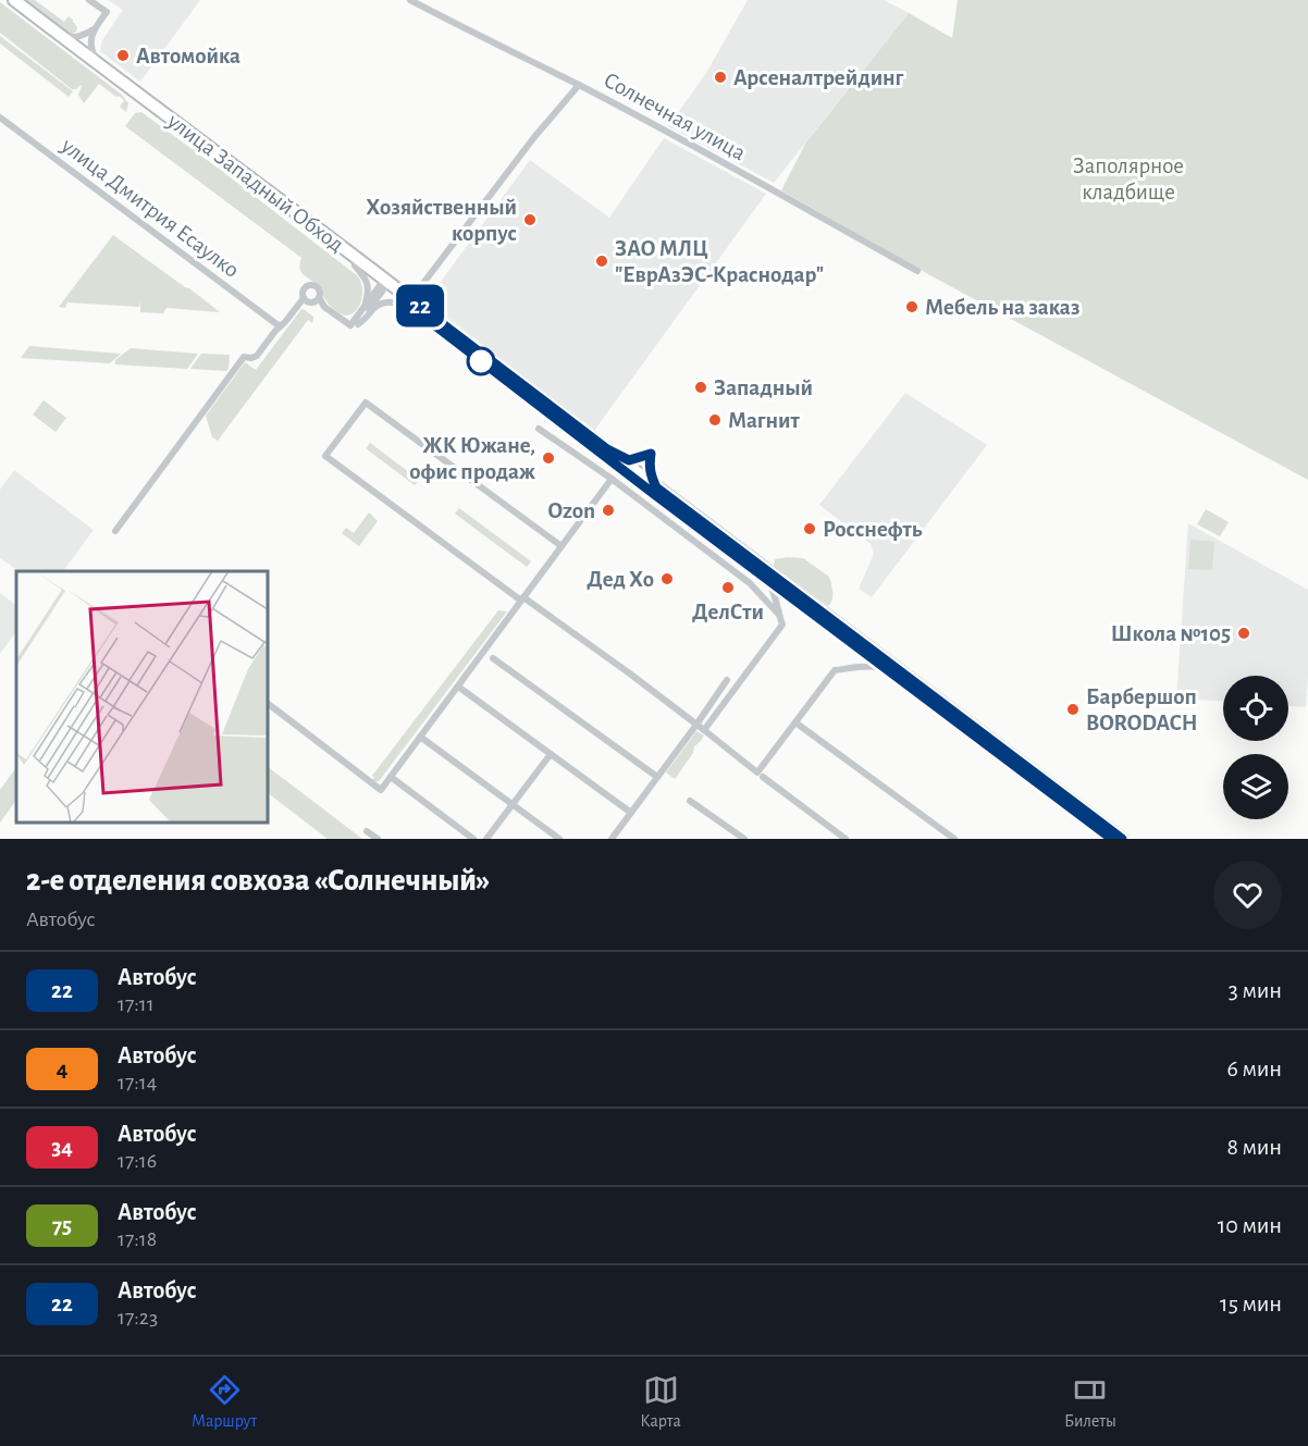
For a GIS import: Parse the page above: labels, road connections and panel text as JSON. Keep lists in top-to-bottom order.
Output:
{
  "streets": {
    "highway": ["улица Западный Обход"],
    "street": ["Солнечная улица", "улица Дмитрия Есаулко"]
  },
  "parks": ["Заполярное кладбище"],
  "places": [
    "Автомойка",
    "Арсеналтрейдинг",
    "Хозяйственный корпус",
    "ЗАО МЛЦ \"ЕврАзЭС-Краснодар\"",
    "Мебель на заказ",
    "Западный",
    "Магнит",
    "ЖК Южане, офис продаж",
    "Ozon",
    "Росснефть",
    "Дед Хо",
    "ДелСти",
    "Школа №105",
    "Барбершоп BORODACH"
  ],
  "lines": ["bus line 22"],
  "page": {
    "on_map": "22",
    "heading": ["2-е отделения совхоза «Солнечный»", "Автобус"],
    "list": [
      {
        "mark": "22",
        "name": "Автобус",
        "note": "17:11",
        "value": "3 мин"
      },
      {
        "mark": "4",
        "name": "Автобус",
        "note": "17:14",
        "value": "6 мин"
      },
      {
        "mark": "34",
        "name": "Автобус",
        "note": "17:16",
        "value": "8 мин"
      },
      {
        "mark": "75",
        "name": "Автобус",
        "note": "17:18",
        "value": "10 мин"
      },
      {
        "mark": "22",
        "name": "Автобус",
        "note": "17:23",
        "value": "15 мин"
      }
    ],
    "tabs": ["Маршрут", "Карта", "Билеты"]
  }
}
